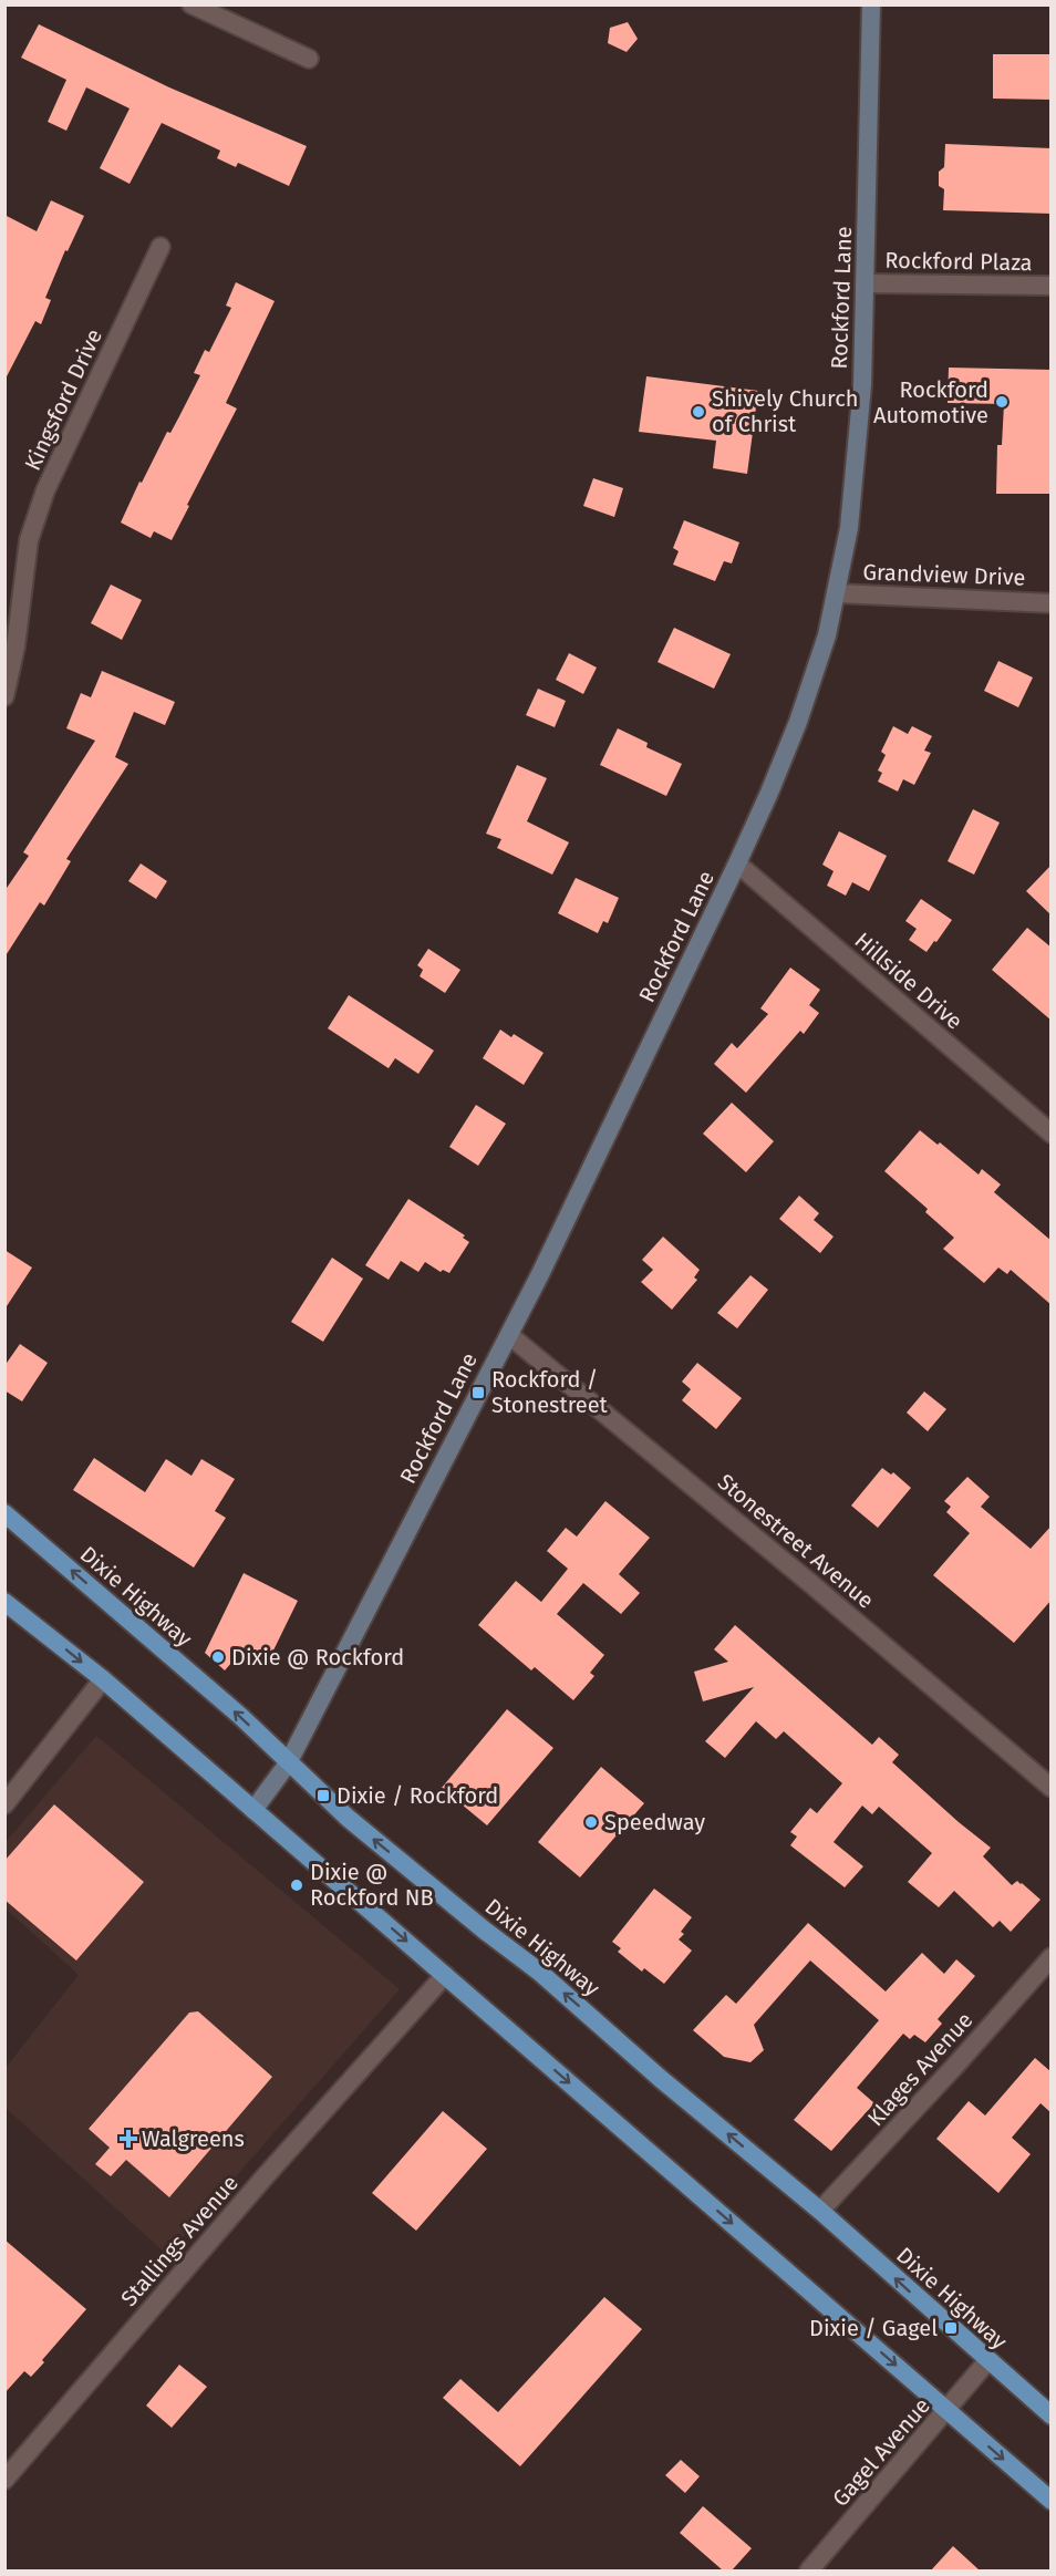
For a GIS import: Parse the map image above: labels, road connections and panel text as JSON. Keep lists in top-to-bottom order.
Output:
{
  "streets": {
    "main road": ["Rockford Lane", "Dixie Highway"],
    "street": [
      "Rockford Plaza",
      "Kingsford Drive",
      "Grandview Drive",
      "Hillside Drive",
      "Stonestreet Avenue",
      "Klages Avenue",
      "Stallings Avenue",
      "Gagel Avenue"
    ]
  },
  "crossings": [
    ["Rockford Plaza", "Rockford Lane"],
    ["Rockford Lane", "Grandview Drive"],
    ["Rockford Lane", "Hillside Drive"],
    ["Rockford Lane", "Stonestreet Avenue"],
    ["Rockford Lane", "Dixie Highway"],
    ["Dixie Highway", "Klages Avenue"],
    ["Dixie Highway", "Gagel Avenue"]
  ],
  "places": {
    "other": [
      "Rockford Automotive",
      "Shively Church of Christ",
      "Dixie @ Rockford",
      "Speedway",
      "Dixie @ Rockford NB"
    ],
    "transit": ["Rockford / Stonestreet", "Dixie / Rockford", "Dixie / Gagel"],
    "health": ["Walgreens"]
  }
}
